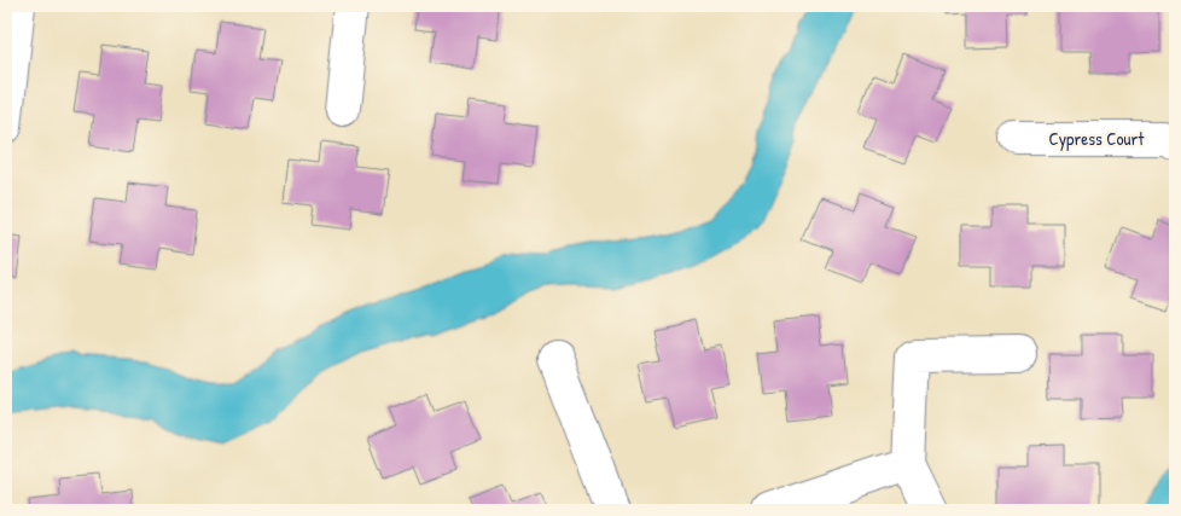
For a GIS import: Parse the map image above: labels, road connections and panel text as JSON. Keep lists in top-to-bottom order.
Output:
{
  "streets": {
    "lane": ["Cypress Court"]
  }
}
